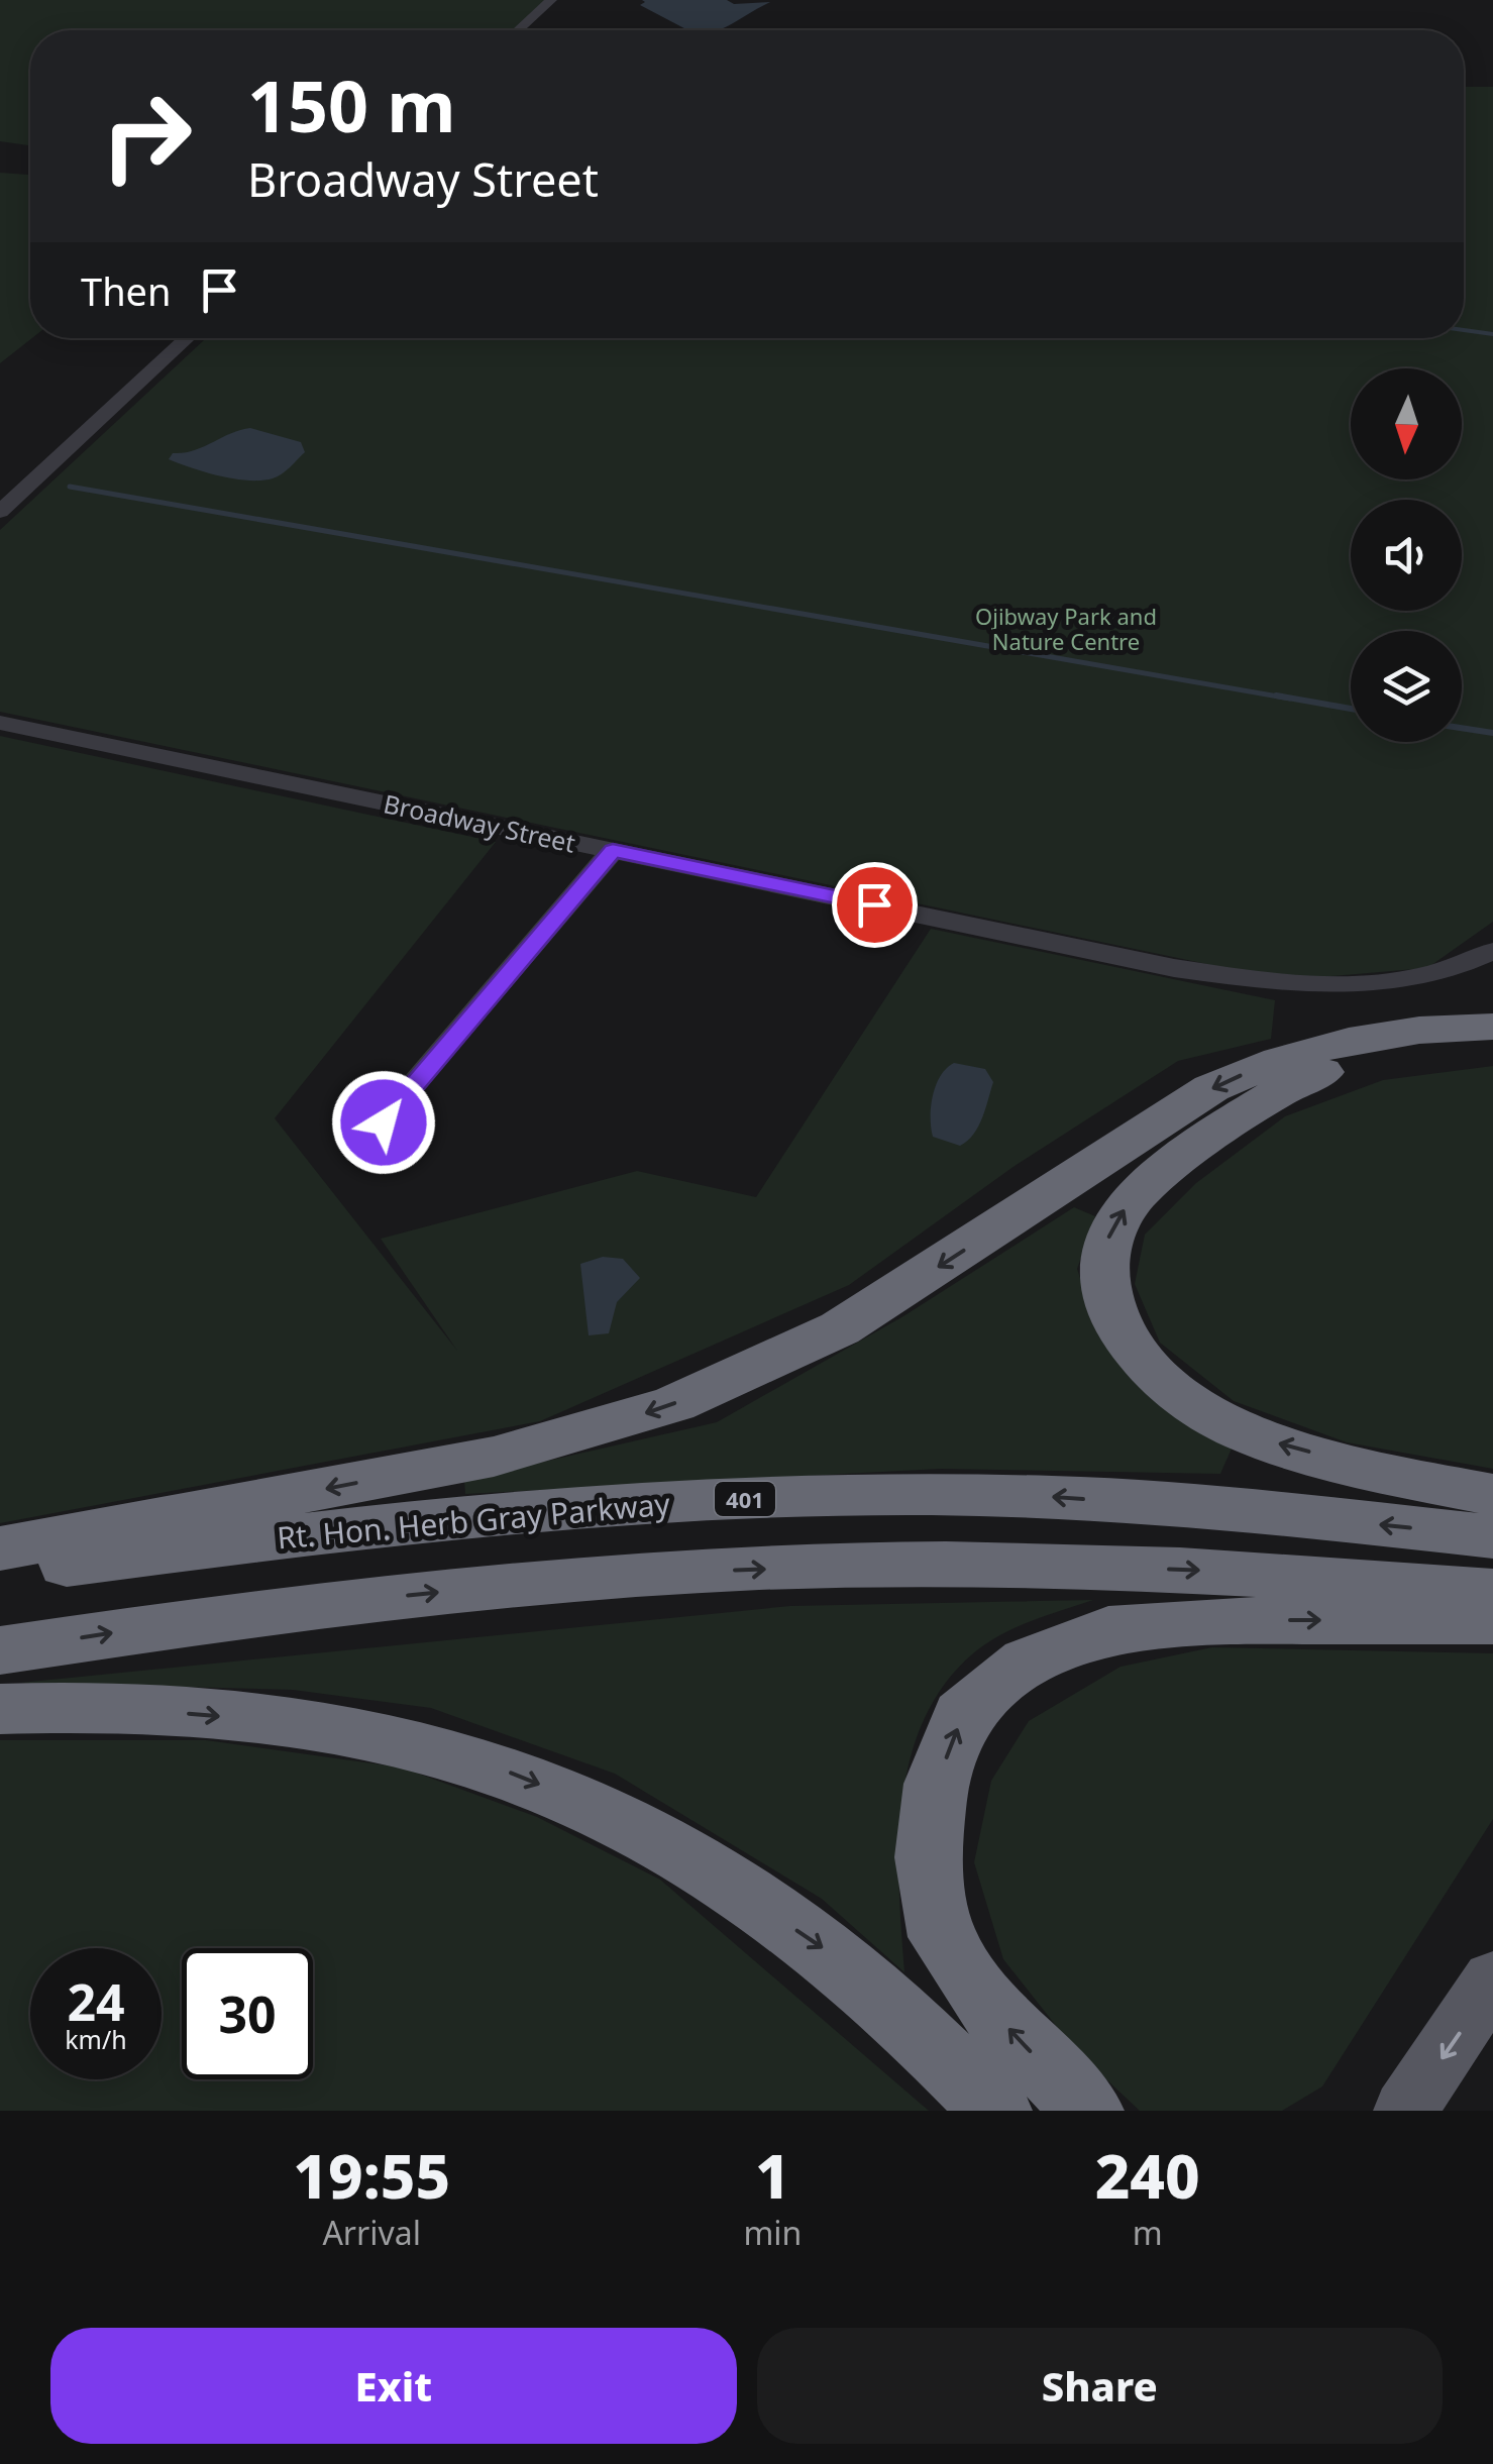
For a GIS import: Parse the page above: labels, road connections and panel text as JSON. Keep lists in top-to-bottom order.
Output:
{
  "streets": {
    "highway": ["401", "Rt. Hon. Herb Gray Parkway"],
    "street": ["Broadway Street"]
  },
  "parks": ["Ojibway Park and Nature Centre"],
  "north": "bottom",
  "page": {
    "turn": ["150 m", "Broadway Street"],
    "then": "Then",
    "speed": "24 km/h",
    "limit": "30",
    "eta": [
      "19:55",
      "Arrival",
      "1",
      "min",
      "240",
      "m"
    ],
    "buttons": ["Exit", "Share"]
  }
}
